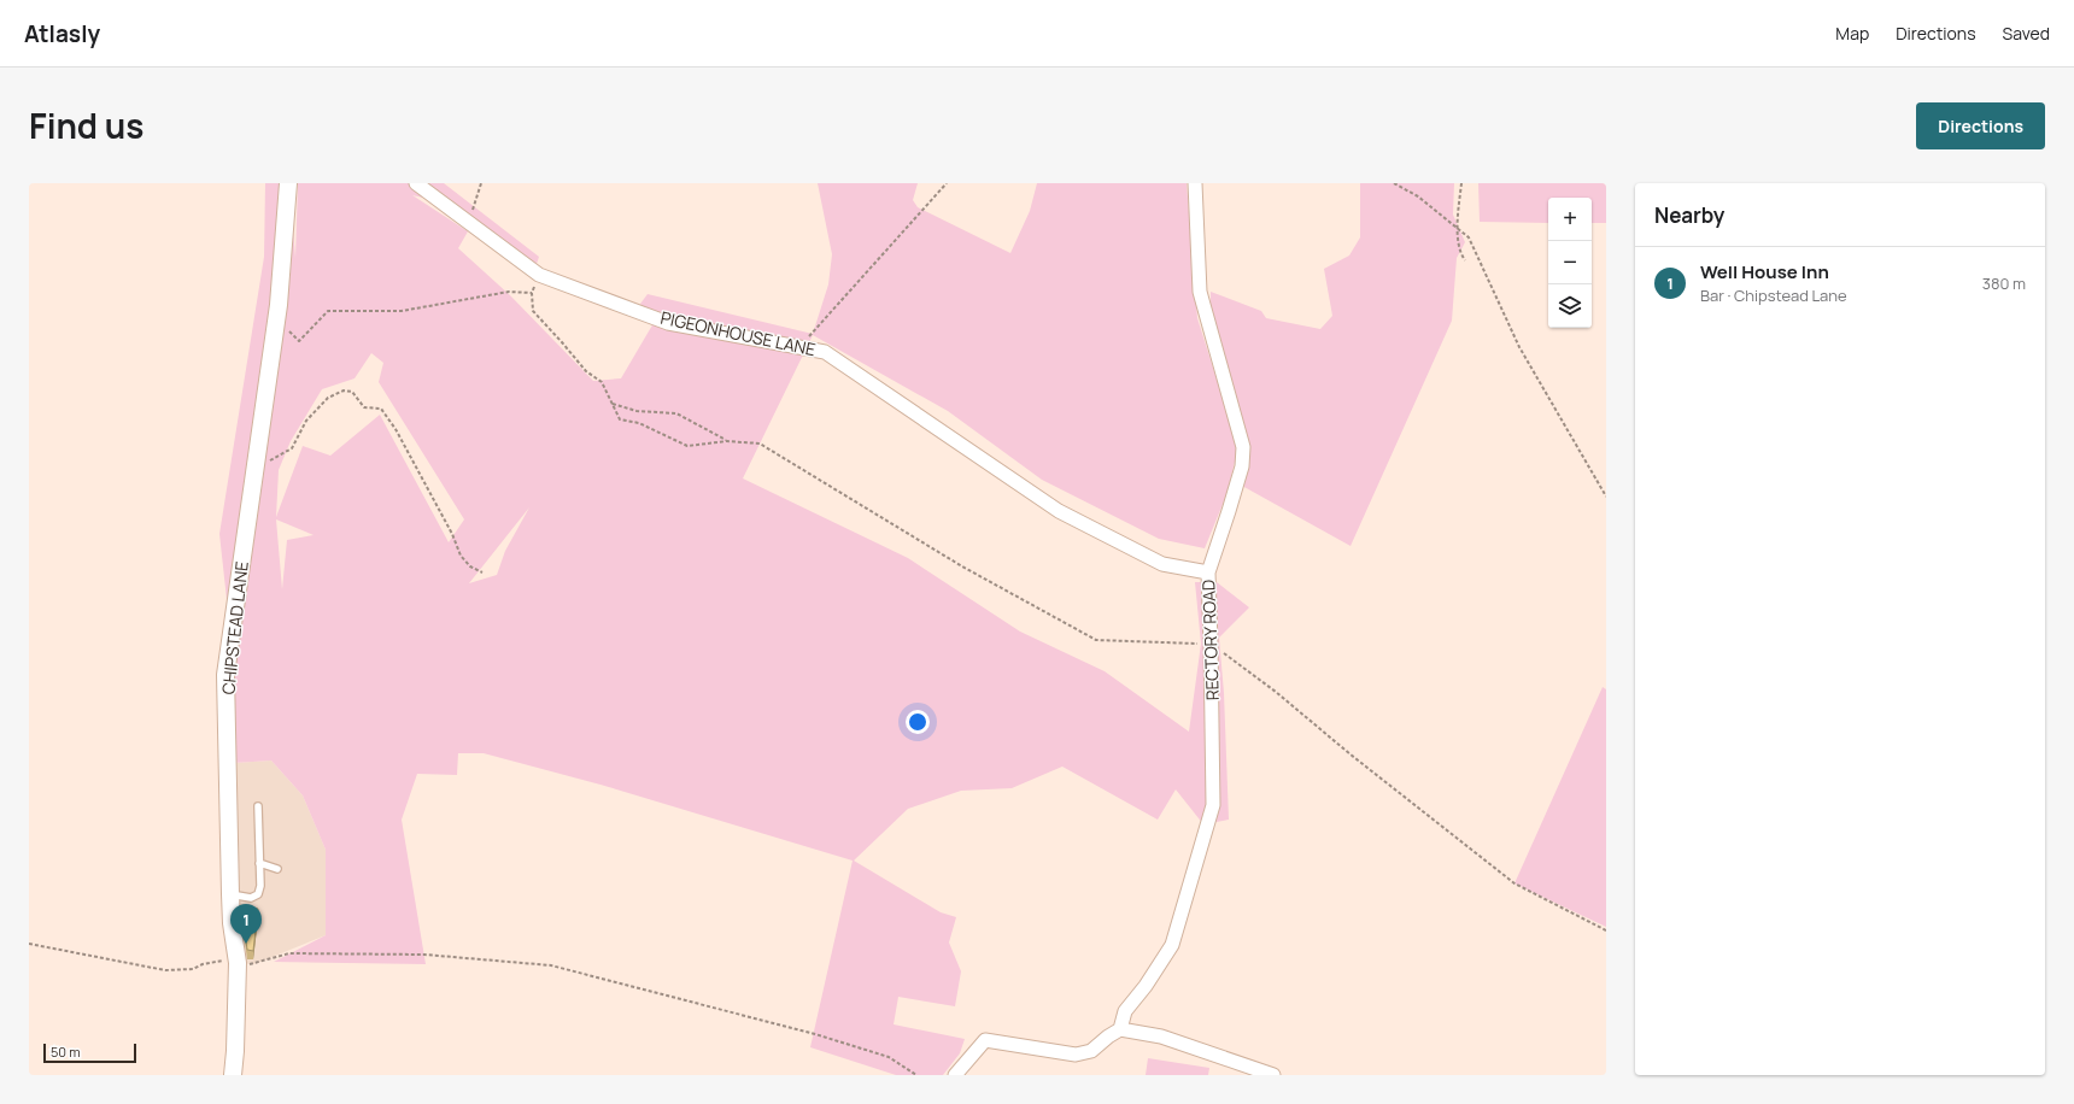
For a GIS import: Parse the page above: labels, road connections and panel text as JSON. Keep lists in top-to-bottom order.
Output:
{
  "streets": {
    "street": ["PIGEONHOUSE LANE", "CHIPSTEAD LANE", "RECTORY ROAD"]
  },
  "crossings": [
    ["PIGEONHOUSE LANE", "RECTORY ROAD"]
  ],
  "scale_bar": "50 m",
  "page": {
    "header": "Atlasly",
    "nav": ["Map", "Directions", "Saved"],
    "title": "Find us",
    "buttons": "Directions",
    "heading": "Nearby",
    "map_buttons": ["+", "−"],
    "list": [
      {
        "mark": "1",
        "name": "Well House Inn",
        "note": "Bar · Chipstead Lane",
        "value": "380 m"
      }
    ],
    "pins": "1",
    "scale": "50 m"
  }
}
